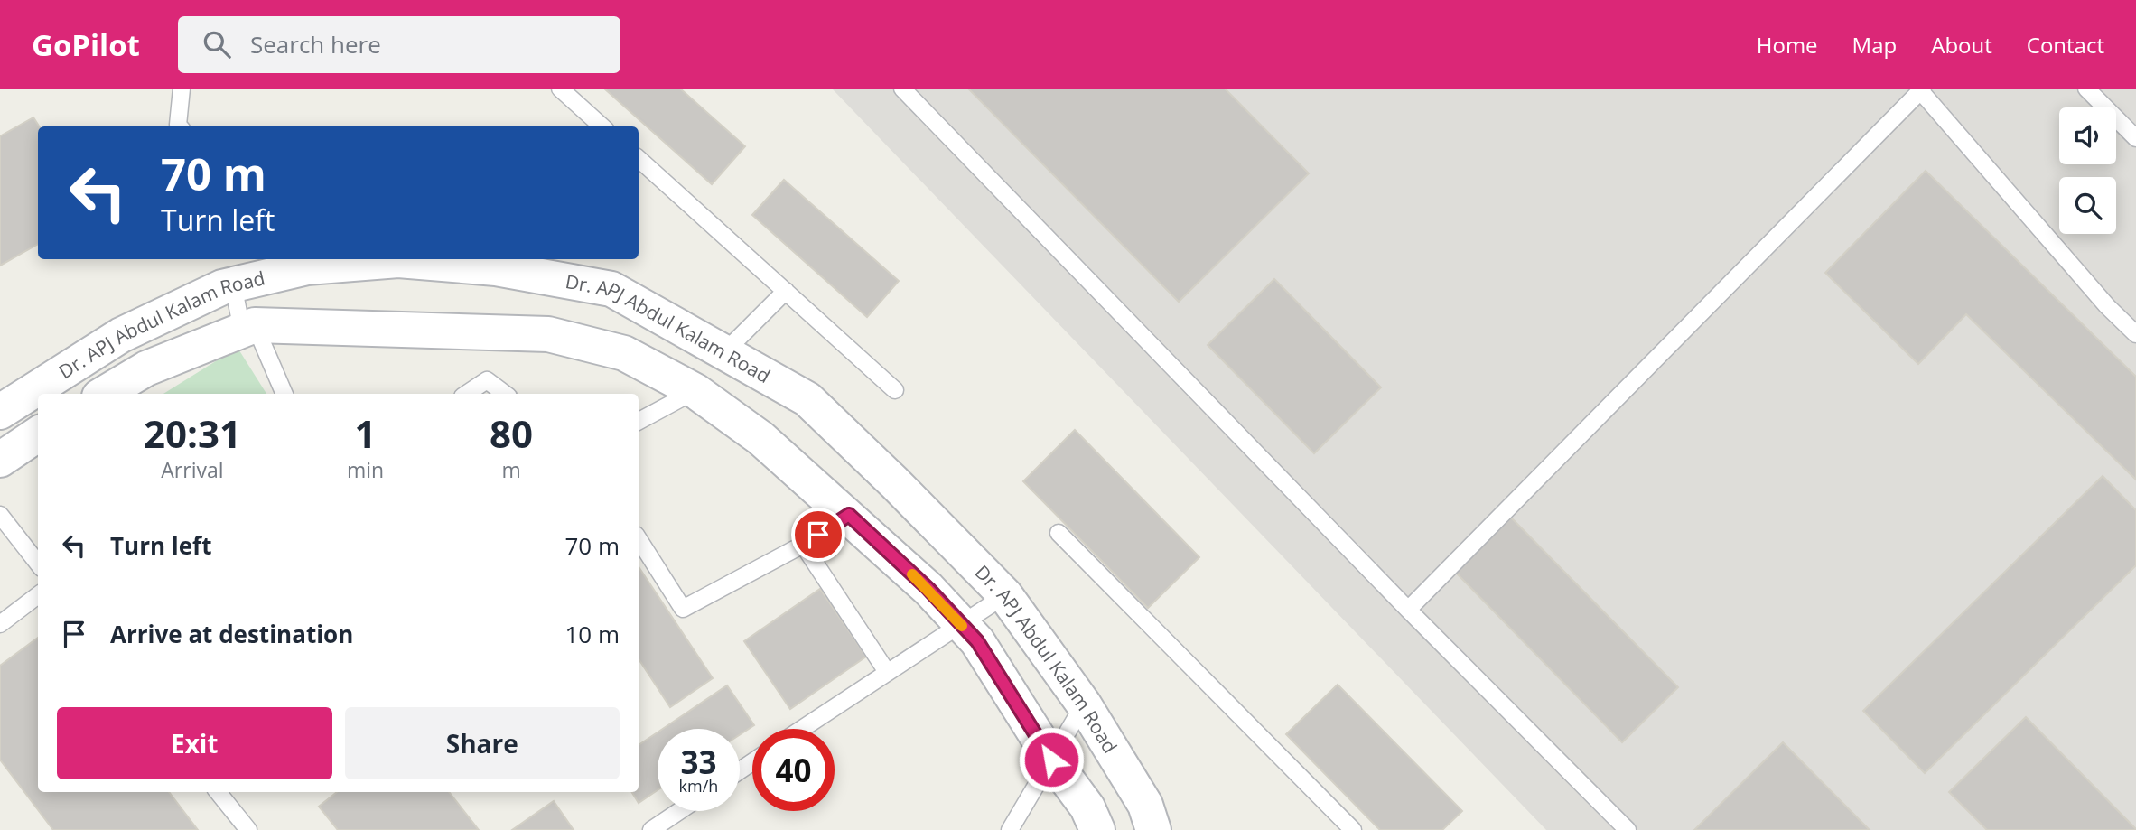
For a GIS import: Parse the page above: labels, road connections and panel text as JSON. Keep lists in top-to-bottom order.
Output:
{
  "streets": {
    "street": ["Dr. APJ Abdul Kalam Road"]
  },
  "page": {
    "header": "GoPilot",
    "search": "Search here",
    "nav": [
      "Home",
      "Map",
      "About",
      "Contact"
    ],
    "turn": ["70 m", "Turn left"],
    "eta": [
      "20:31",
      "Arrival",
      "1",
      "min",
      "80",
      "m"
    ],
    "list": [
      {
        "name": "Turn left",
        "value": "70 m"
      },
      {
        "name": "Arrive at destination",
        "value": "10 m"
      }
    ],
    "buttons": ["Exit", "Share"],
    "speed": "33 km/h",
    "limit": "40"
  }
}
